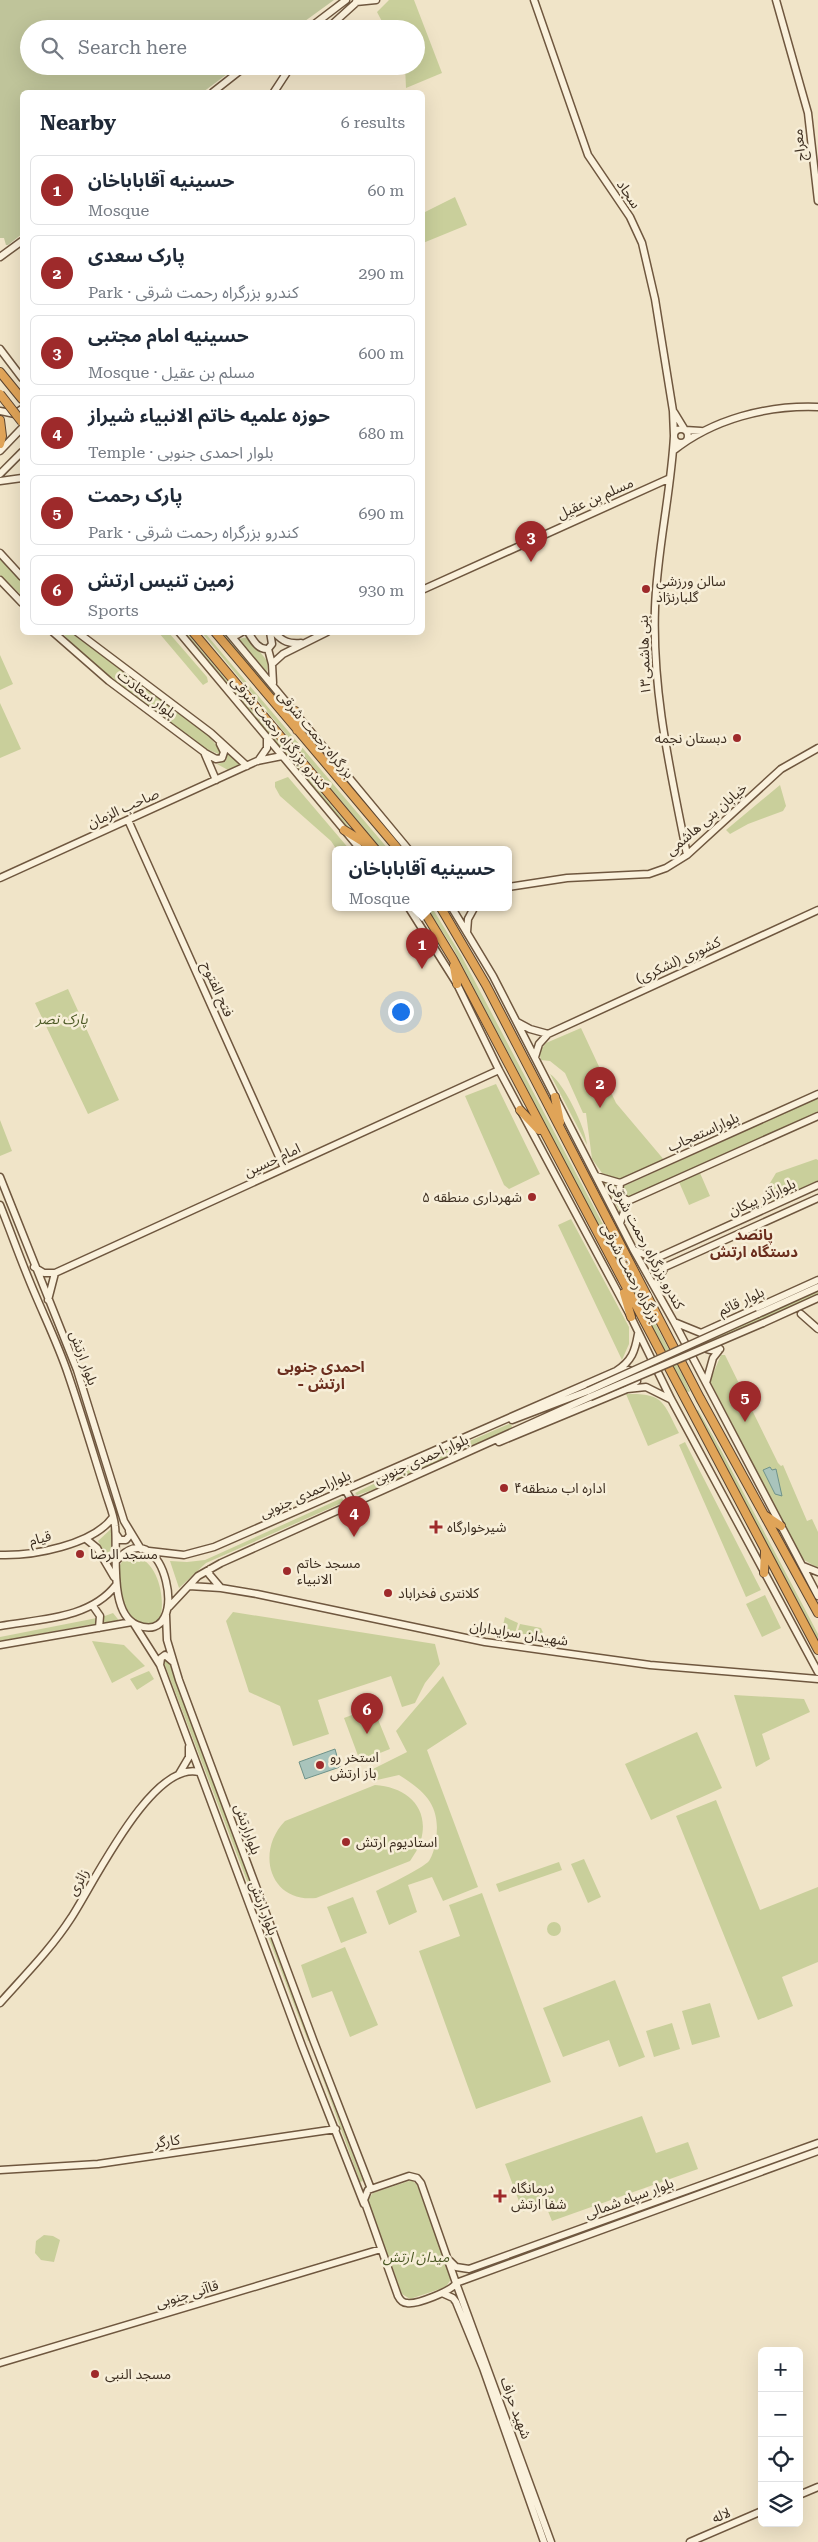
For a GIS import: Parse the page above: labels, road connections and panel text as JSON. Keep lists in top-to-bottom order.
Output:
{
  "streets": {
    "highway": ["بزرگراه رحمت شرقی"],
    "main road": [
      "معراج",
      "سجاد",
      "مسلم بن عقیل",
      "بنی هاشمی۱۳",
      "بلوار سعادت",
      "کندرو بزرگراه رحمت شرقی",
      "صاحب الزمان",
      "خیابان بنی هاشمی",
      "کشوری (لشکری)",
      "فتح الفتوح",
      "بلواراستعجاب",
      "امام حسین",
      "بلوارآذر پیکان",
      "بلوار قائم",
      "بلوار ارتش",
      "بلوار احمدی جنوبی",
      "بلواراحمدی جنوبی",
      "قیام",
      "شهیدان سرایداران",
      "بلوارارتش",
      "زائری",
      "کارگر",
      "بلوار سپاه شمالی",
      "قاآنی جنوبی",
      "شهید حراف",
      "لاله"
    ]
  },
  "crossings": [
    ["سجاد", "بنی هاشمی۱۳"],
    ["مسلم بن عقیل", "بنی هاشمی۱۳"],
    ["بنی هاشمی۱۳", "خیابان بنی هاشمی"],
    ["بلوار سعادت", "صاحب الزمان"],
    ["کندرو بزرگراه رحمت شرقی", "بلوار قائم"],
    ["صاحب الزمان", "فتح الفتوح"],
    ["فتح الفتوح", "امام حسین"],
    ["بلوار ارتش", "بلوار احمدی جنوبی"],
    ["بلوار ارتش", "بلواراحمدی جنوبی"],
    ["بلوار ارتش", "قیام"],
    ["بلوار ارتش", "بلوارارتش"],
    ["بلوار ارتش", "زائری"],
    ["بلوار ارتش", "کارگر"],
    ["بلوار احمدی جنوبی", "بلواراحمدی جنوبی"],
    ["بلوار احمدی جنوبی", "شهیدان سرایداران"],
    ["بلوار احمدی جنوبی", "بلوارارتش"],
    ["بلواراحمدی جنوبی", "بلوارارتش"],
    ["بلوار سپاه شمالی", "شهید حراف"]
  ],
  "districts": ["پانصد دستگاه ارتش", "احمدی جنوبی - ارتش"],
  "parks": ["پارک نصر", "میدان ارتش"],
  "places": {
    "other": [
      "سالن ورزشی گلبارنژاد",
      "دبستان نجمه",
      "شهرداری منطقه ۵",
      "اداره اب منطقه۴",
      "مسجد الرضا",
      "مسجد خاتم الانبیاء",
      "کلانتری فخراباد",
      "استخر رو باز ارتش",
      "استادیوم ارتش",
      "مسجد النبی"
    ],
    "health": ["شیرخوارگاه", "درمانگاه شفا ارتش"]
  },
  "page": {
    "search": "Search here",
    "heading": ["Nearby", "6 results"],
    "list": [
      {
        "mark": "1",
        "name": "حسینیه آقاباباخان",
        "note": "Mosque",
        "value": "60 m"
      },
      {
        "mark": "2",
        "name": "پارک سعدی",
        "note": "Park · کندرو بزرگراه رحمت شرقی",
        "value": "290 m"
      },
      {
        "mark": "3",
        "name": "حسینیه امام مجتبی",
        "note": "Mosque · مسلم بن عقیل",
        "value": "600 m"
      },
      {
        "mark": "4",
        "name": "حوزه علمیه خاتم الانبیاء شیراز",
        "note": "Temple · بلوار احمدی جنوبی",
        "value": "680 m"
      },
      {
        "mark": "5",
        "name": "پارک رحمت",
        "note": "Park · کندرو بزرگراه رحمت شرقی",
        "value": "690 m"
      },
      {
        "mark": "6",
        "name": "زمین تنیس ارتش",
        "note": "Sports",
        "value": "930 m"
      }
    ],
    "pins": [
      "3",
      "1",
      "2",
      "5",
      "4",
      "6"
    ],
    "popup": ["حسینیه آقاباباخان", "Mosque"],
    "map_buttons": ["+", "−"]
  }
}
